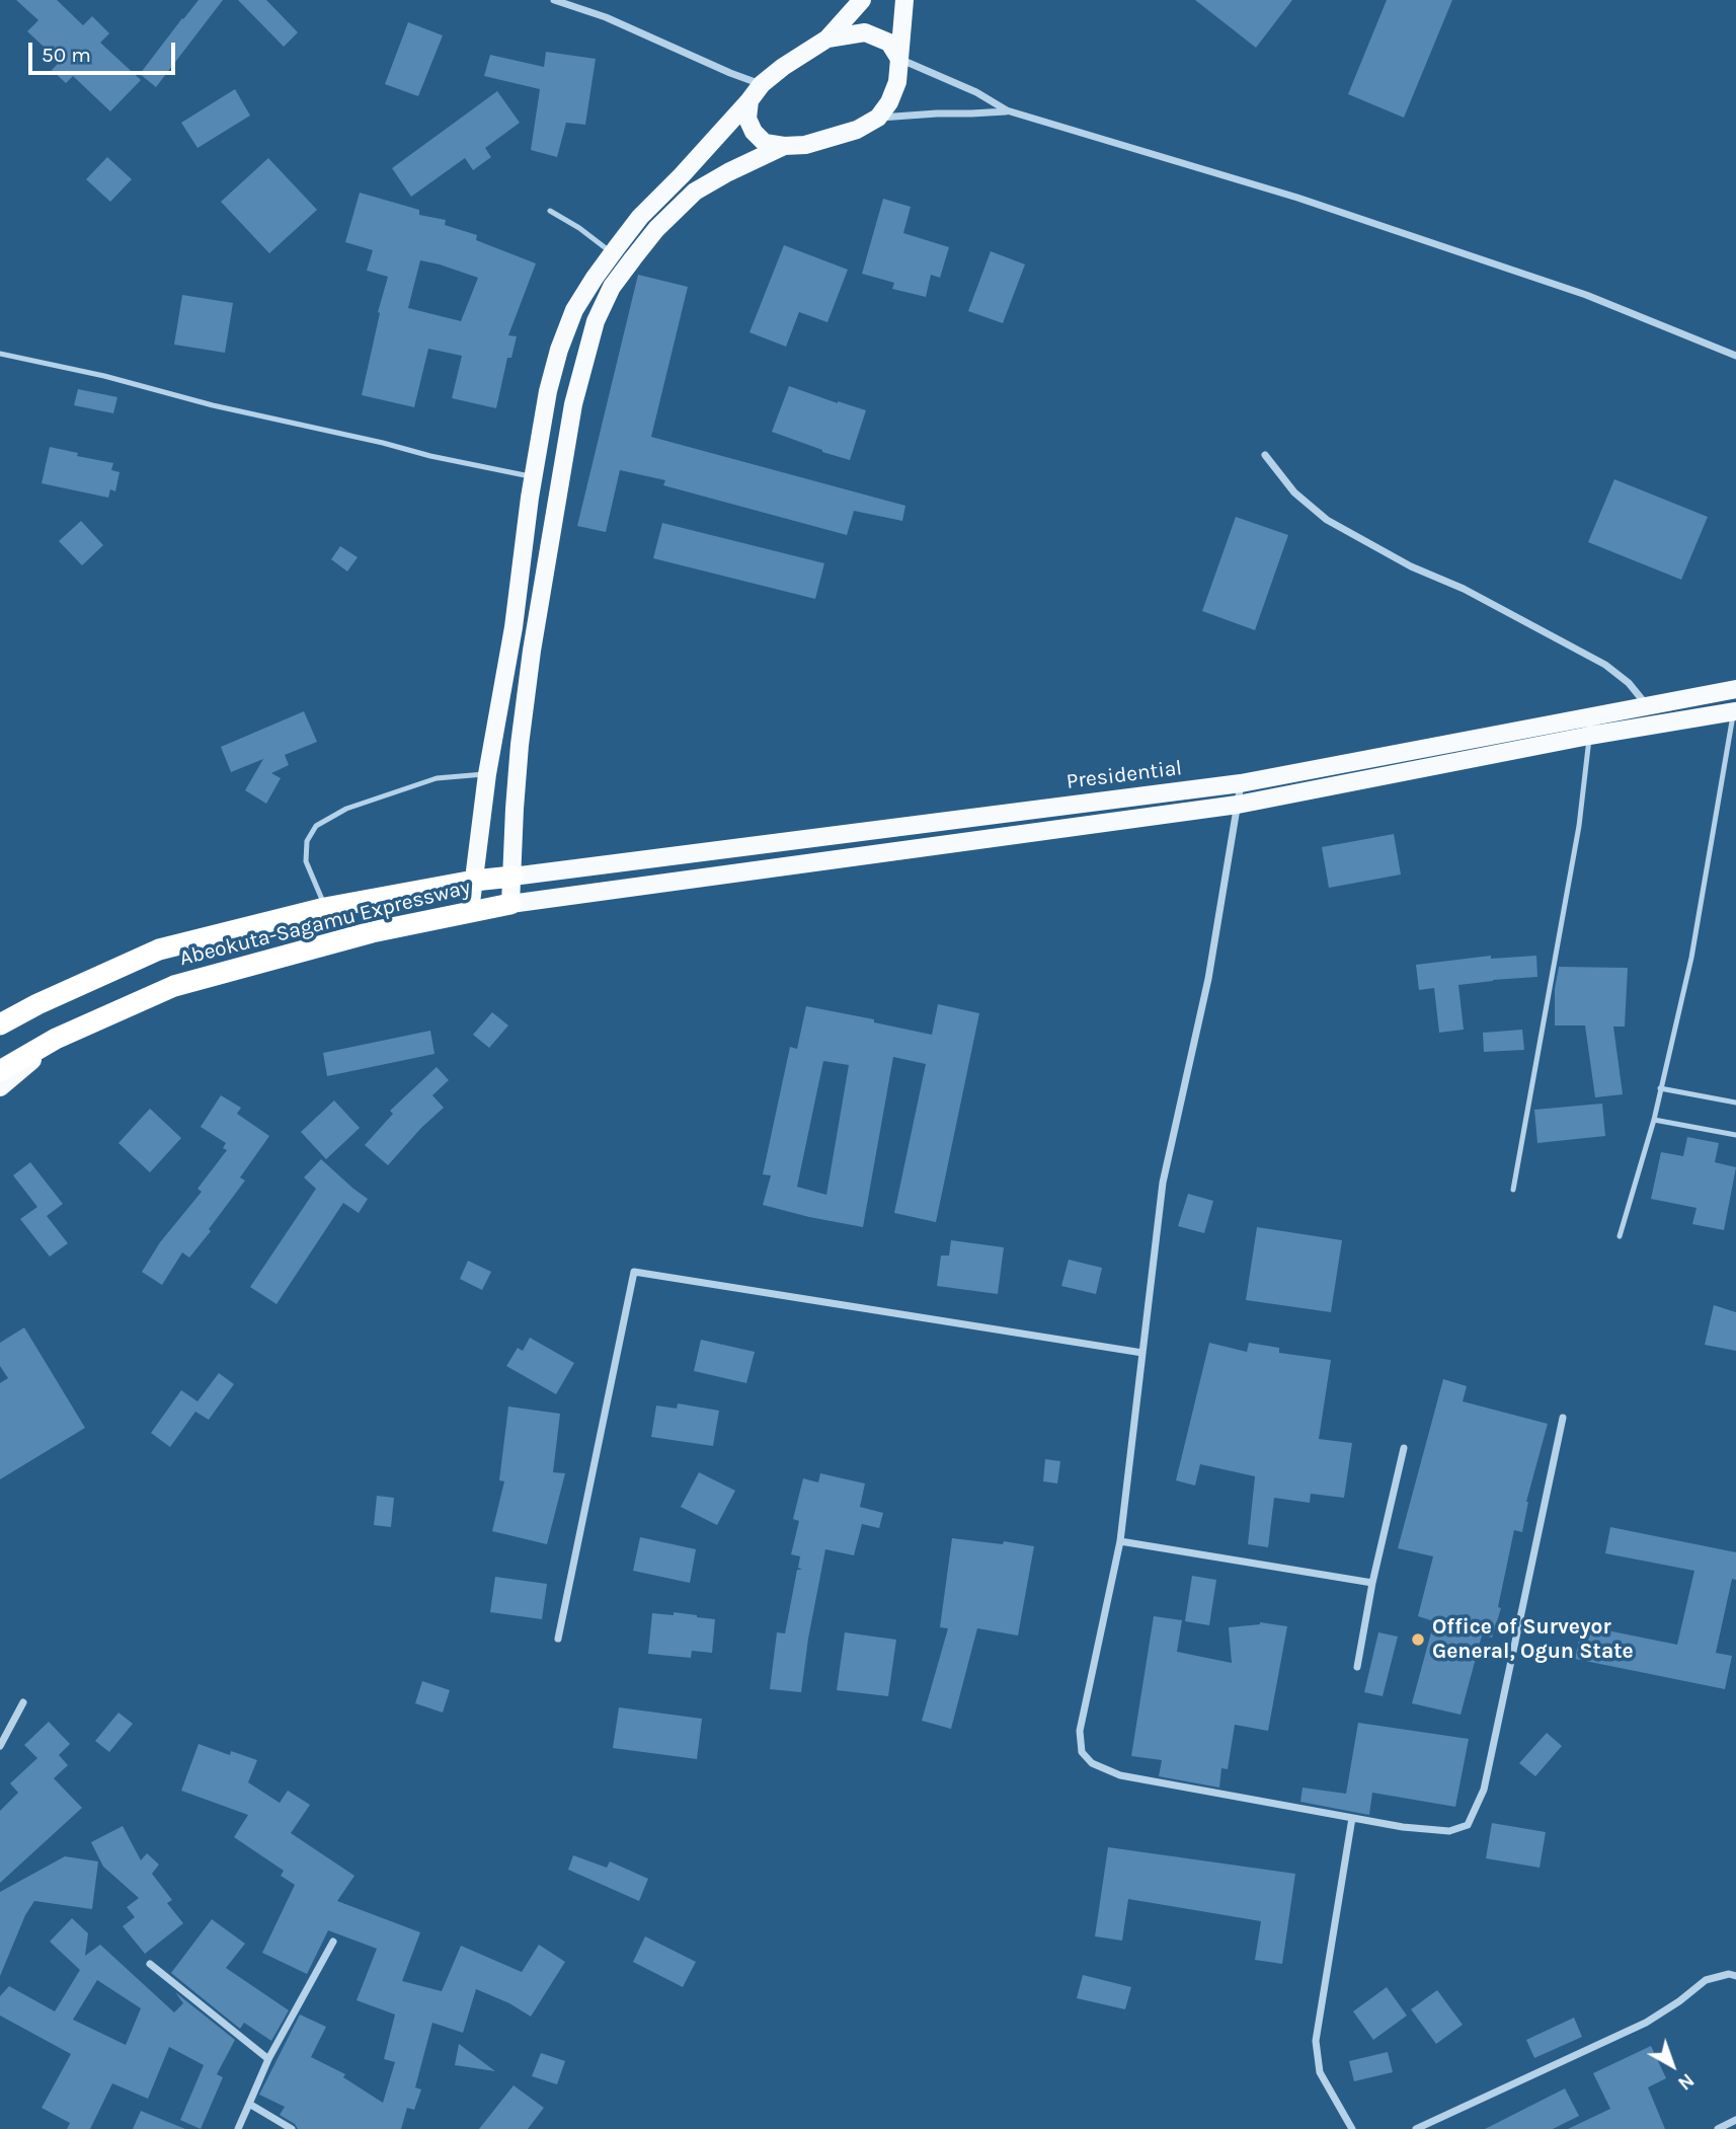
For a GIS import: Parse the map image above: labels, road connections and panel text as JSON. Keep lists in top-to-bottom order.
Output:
{
  "streets": {
    "highway": ["Abeokuta-Sagamu Expressway"],
    "main road": ["Presidential"]
  },
  "crossings": [
    ["Presidential", "Abeokuta-Sagamu Expressway"]
  ],
  "places": ["Office of Surveyor General, Ogun State"],
  "scale_bar": "50 m",
  "north": "bottom right"
}
